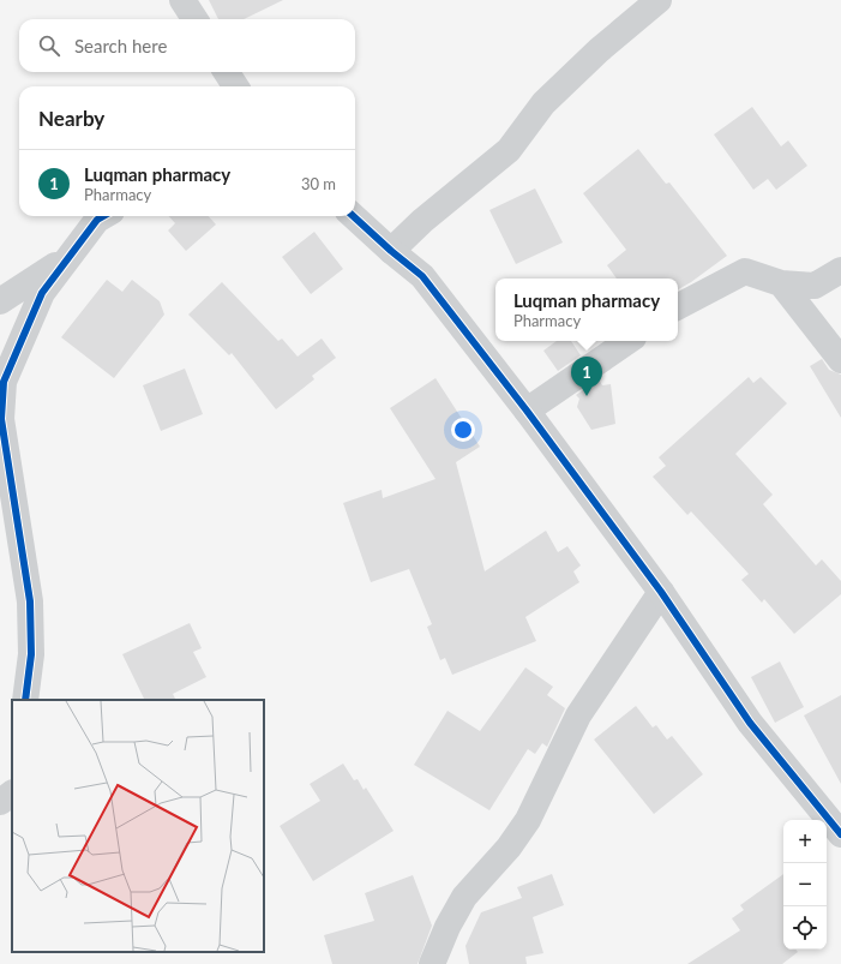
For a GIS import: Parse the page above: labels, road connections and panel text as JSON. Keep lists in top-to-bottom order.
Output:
{
  "page": {
    "search": "Search here",
    "heading": "Nearby",
    "list": [
      {
        "mark": "1",
        "name": "Luqman pharmacy",
        "note": "Pharmacy",
        "value": "30 m"
      }
    ],
    "popup": ["Luqman pharmacy", "Pharmacy"],
    "pins": "1",
    "map_buttons": ["+", "−"]
  }
}
